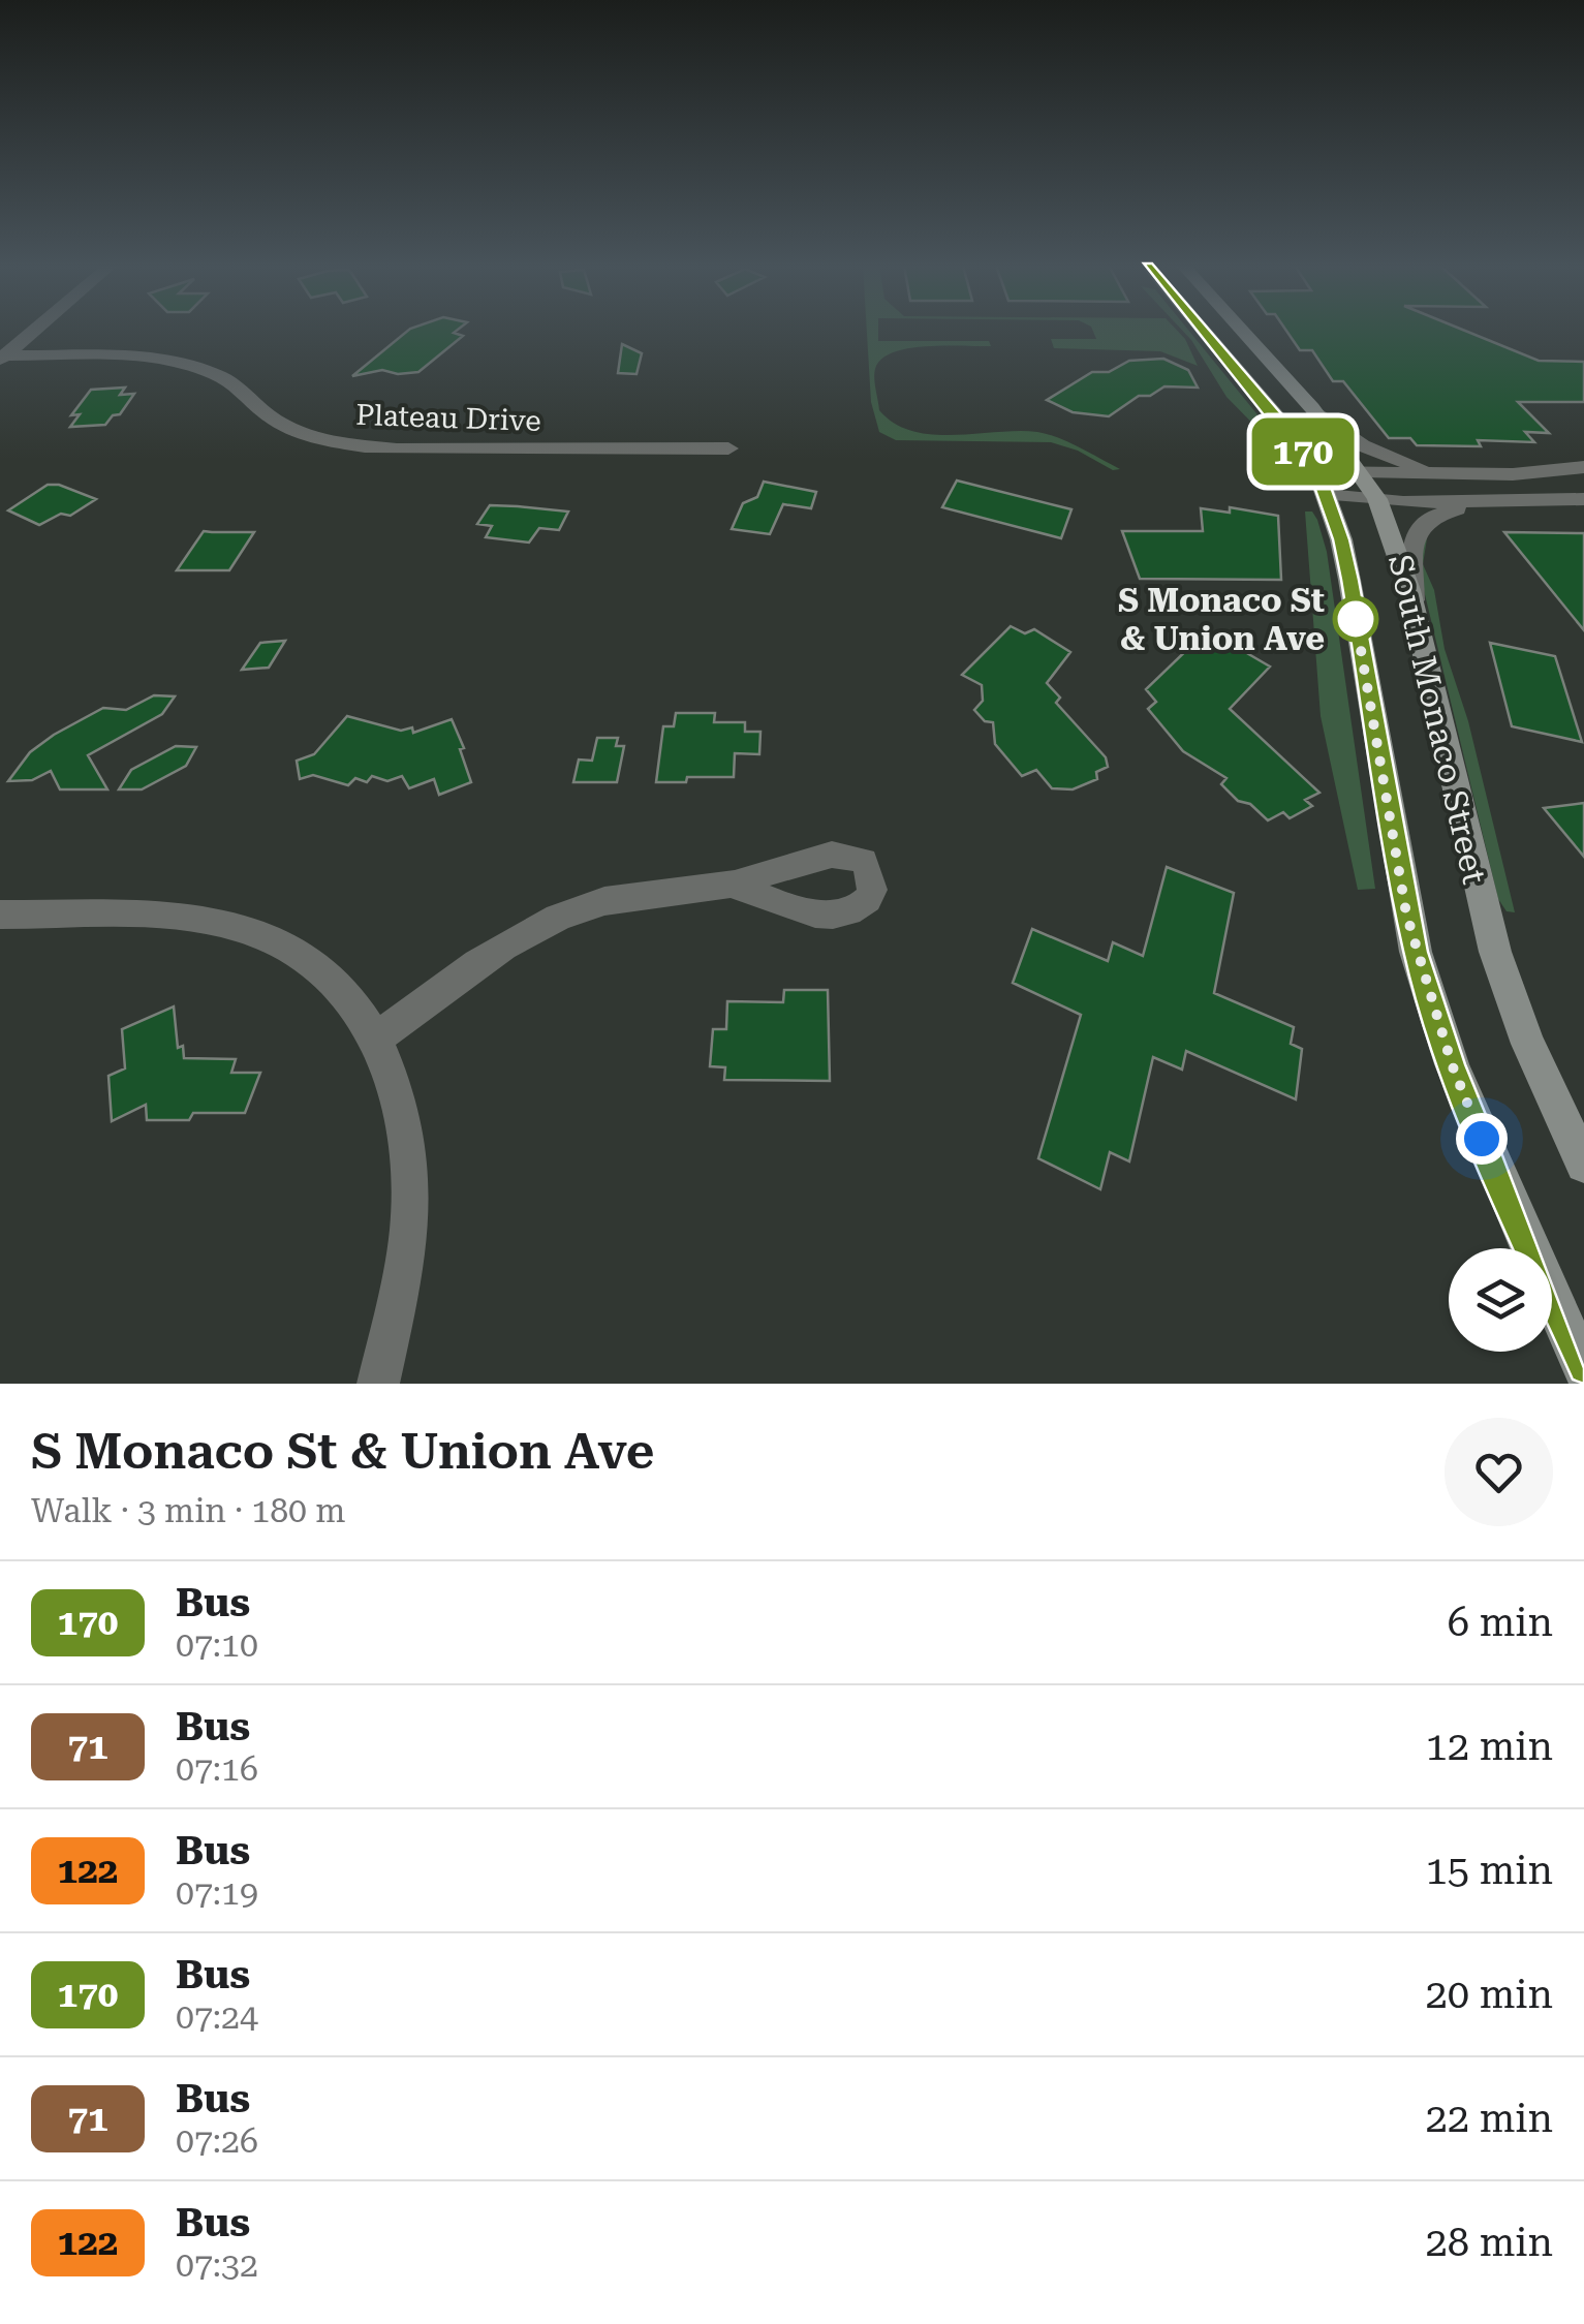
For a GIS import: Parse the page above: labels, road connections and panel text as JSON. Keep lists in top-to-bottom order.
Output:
{
  "streets": {
    "main road": ["South Monaco Street"],
    "street": ["Plateau Drive"]
  },
  "places": ["S Monaco St & Union Ave"],
  "lines": ["bus line 170"],
  "page": {
    "on_map": "170",
    "heading": ["S Monaco St & Union Ave", "Walk · 3 min · 180 m"],
    "list": [
      {
        "mark": "170",
        "name": "Bus",
        "note": "07:10",
        "value": "6 min"
      },
      {
        "mark": "71",
        "name": "Bus",
        "note": "07:16",
        "value": "12 min"
      },
      {
        "mark": "122",
        "name": "Bus",
        "note": "07:19",
        "value": "15 min"
      },
      {
        "mark": "170",
        "name": "Bus",
        "note": "07:24",
        "value": "20 min"
      },
      {
        "mark": "71",
        "name": "Bus",
        "note": "07:26",
        "value": "22 min"
      },
      {
        "mark": "122",
        "name": "Bus",
        "note": "07:32",
        "value": "28 min"
      }
    ]
  }
}
